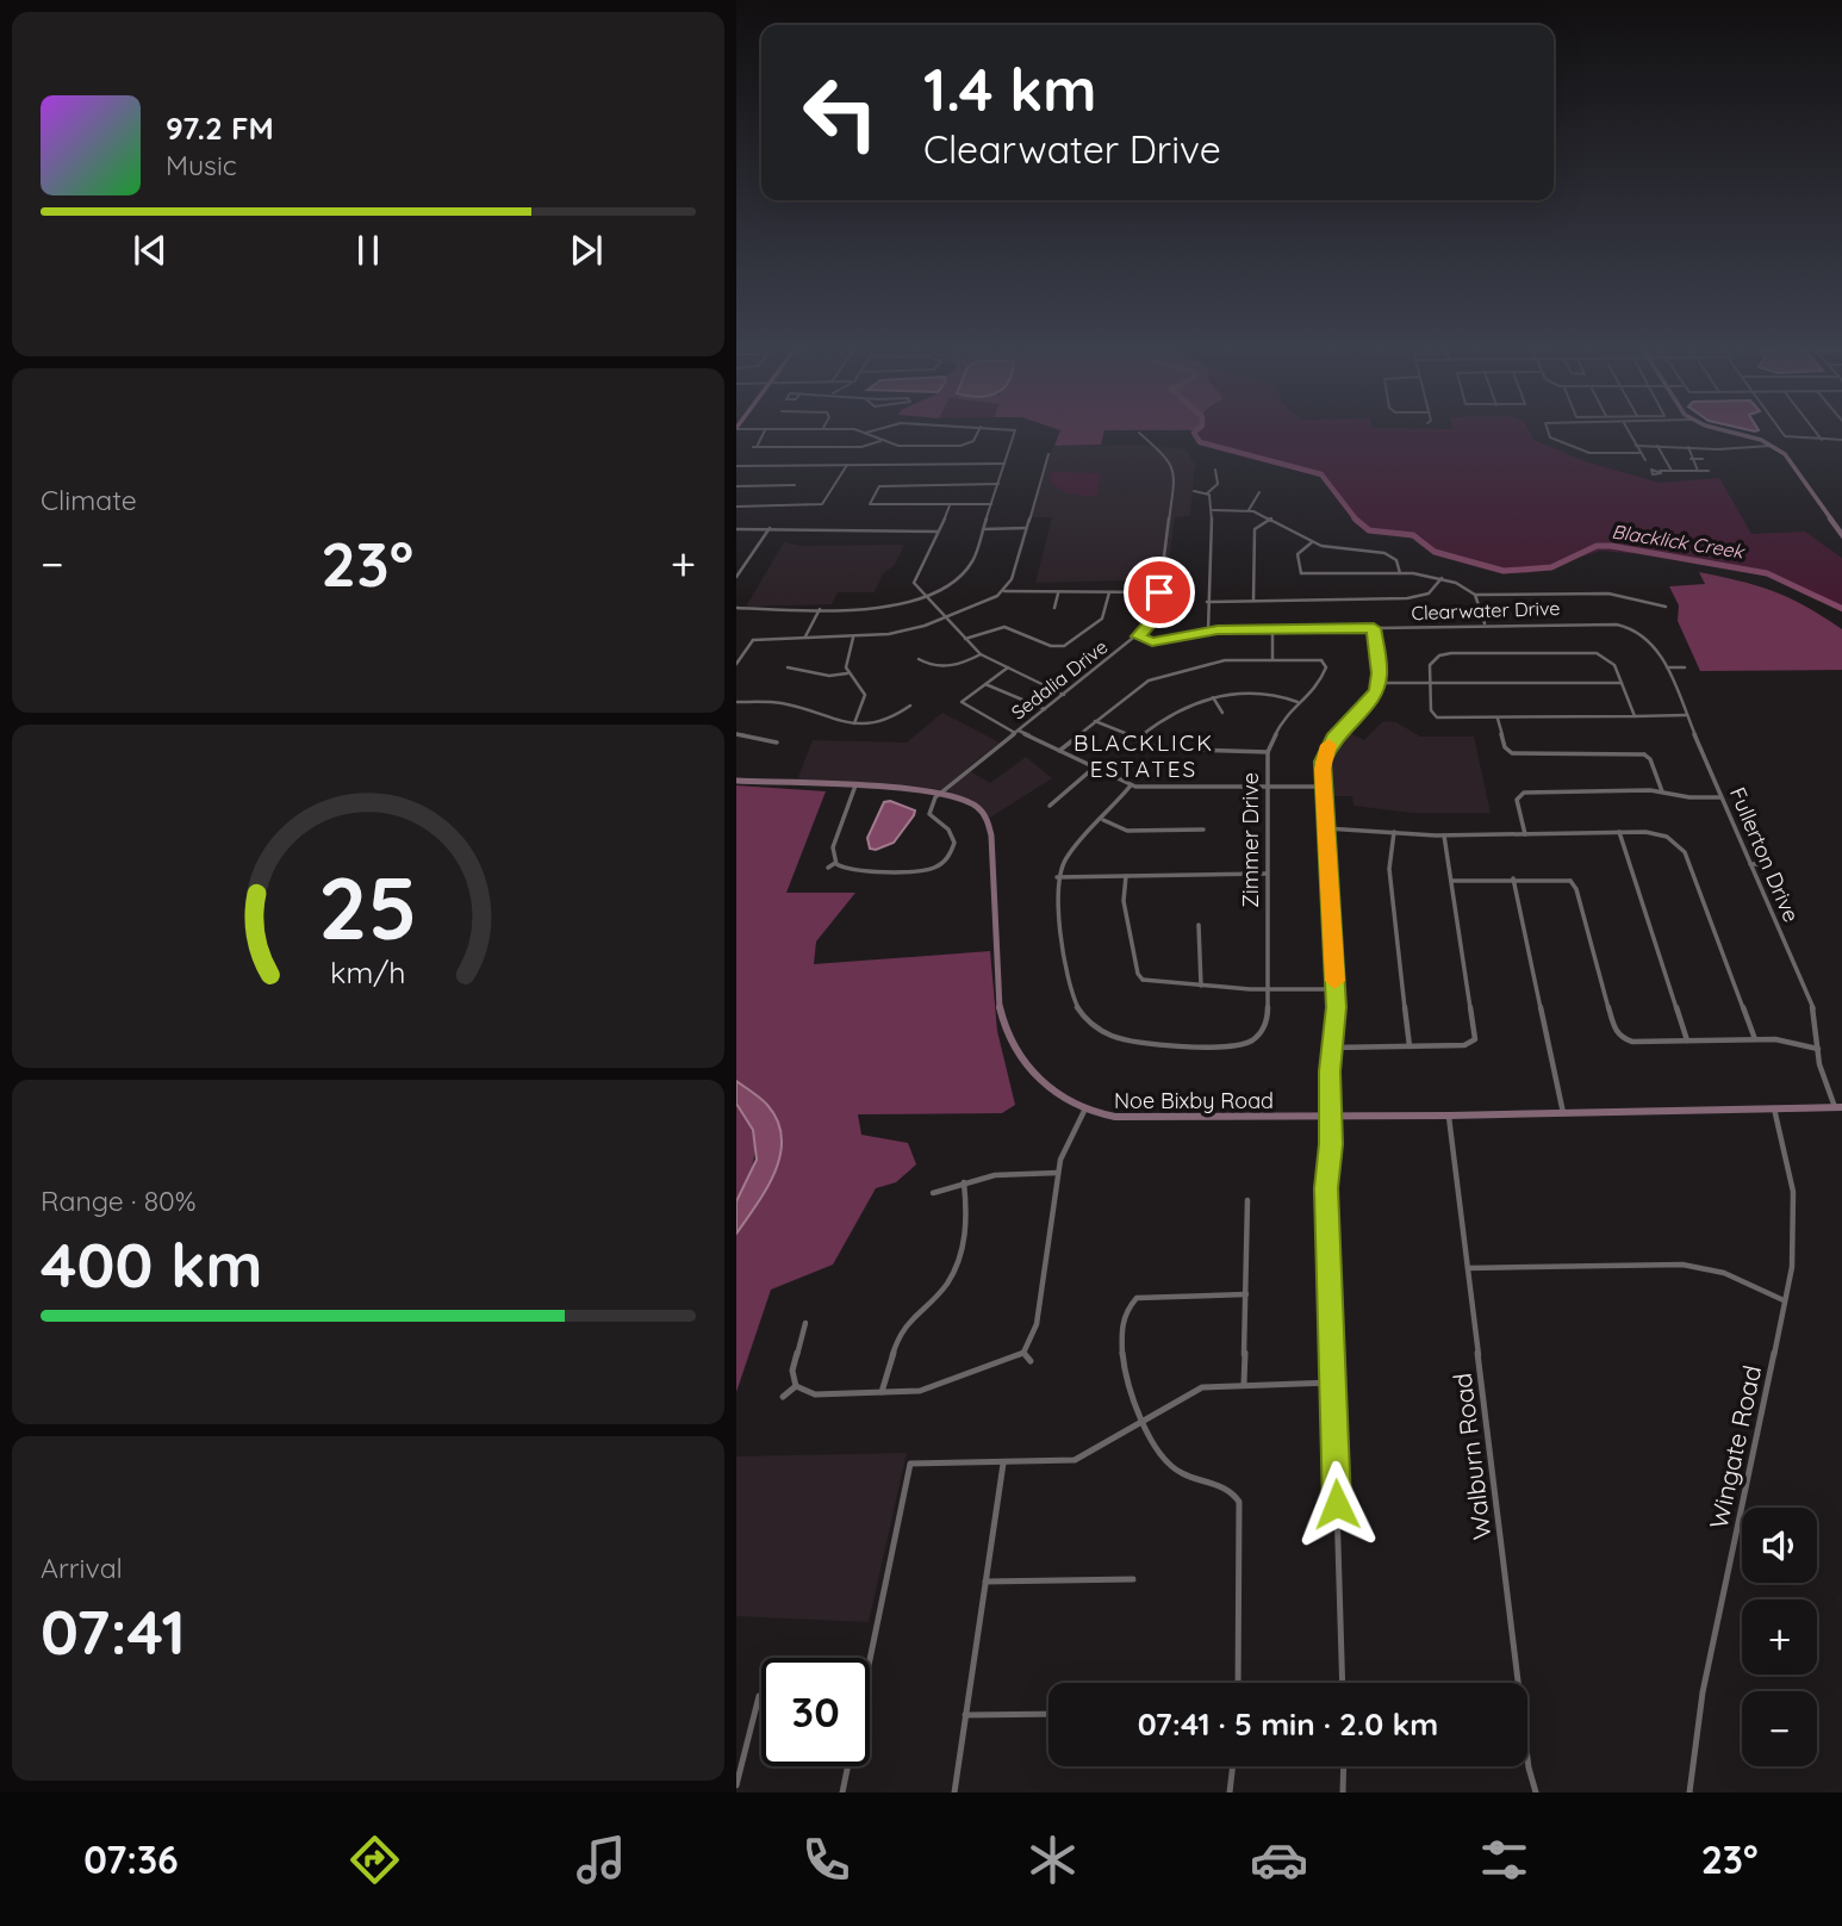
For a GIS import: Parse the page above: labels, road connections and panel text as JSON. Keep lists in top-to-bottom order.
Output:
{
  "streets": {
    "street": [
      "Clearwater Drive",
      "Sedalia Drive",
      "Zimmer Drive",
      "Fullerton Drive",
      "Noe Bixby Road",
      "Wingate Road",
      "Walburn Road"
    ]
  },
  "crossings": [
    ["Clearwater Drive", "Sedalia Drive"],
    ["Clearwater Drive", "Fullerton Drive"],
    ["Sedalia Drive", "Noe Bixby Road"],
    ["Fullerton Drive", "Noe Bixby Road"],
    ["Noe Bixby Road", "Wingate Road"],
    ["Noe Bixby Road", "Walburn Road"]
  ],
  "districts": ["BLACKLICK ESTATES"],
  "water": ["Blacklick Creek"],
  "page": {
    "turn": ["1.4 km", "Clearwater Drive"],
    "song": ["97.2 FM", "Music"],
    "tile": [
      "Climate",
      ["Range · 80%", "400 km"],
      ["Arrival", "07:41"]
    ],
    "heat": ["−", "23°", "+"],
    "map_buttons": ["+", "−"],
    "limit": "30",
    "trip": "07:41 · 5 min · 2.0 km",
    "tabs": ["07:36", "23°"],
    "gauge": ["25", "km/h"]
  }
}
